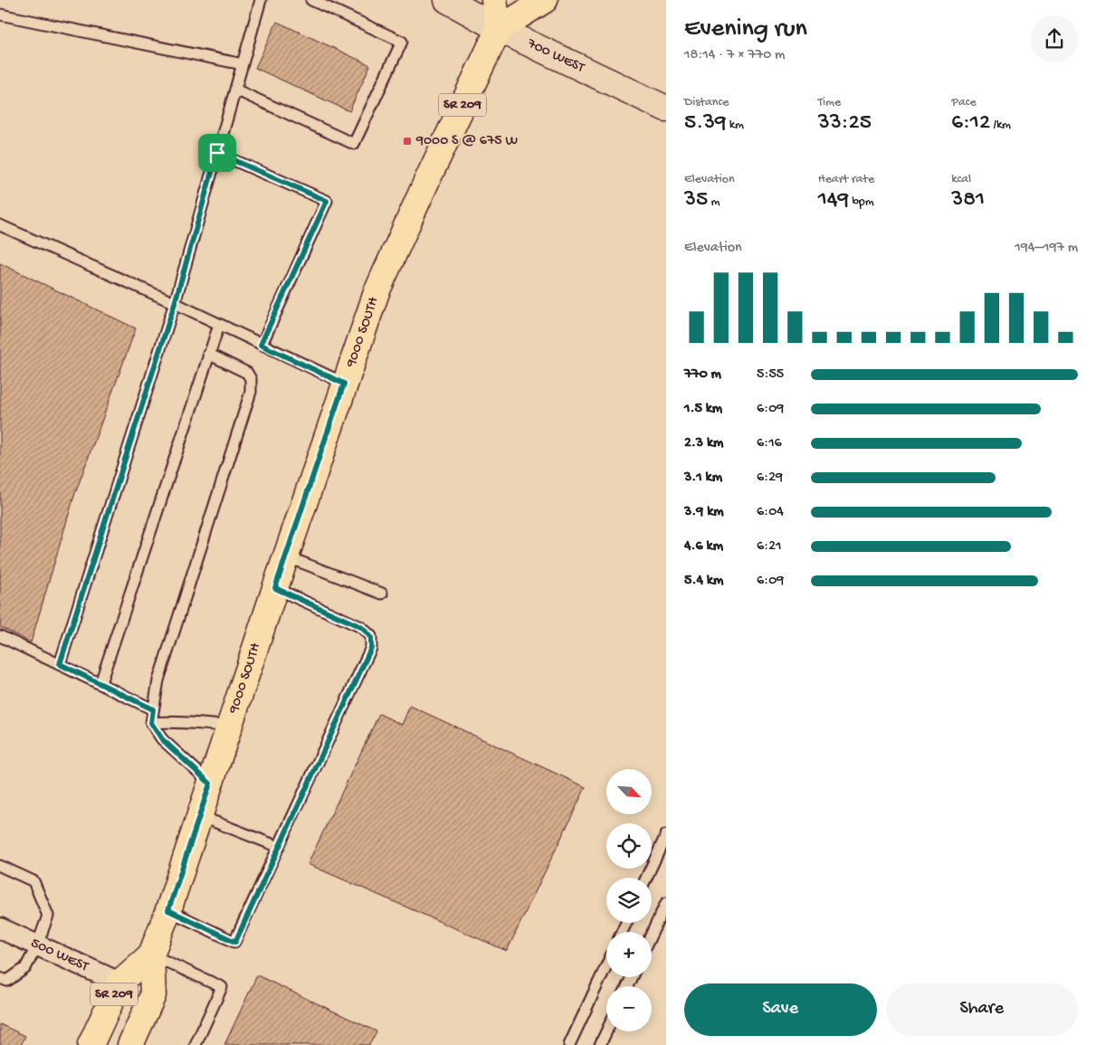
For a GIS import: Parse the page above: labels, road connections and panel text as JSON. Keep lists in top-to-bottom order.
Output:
{
  "streets": {
    "main road": ["SR 209", "9000 SOUTH"],
    "street": ["700 WEST", "500 WEST"]
  },
  "crossings": [
    ["700 WEST", "9000 SOUTH"],
    ["9000 SOUTH", "500 WEST"]
  ],
  "places": {
    "transit": ["9000 S @ 675 W"]
  },
  "north": "bottom right",
  "page": {
    "heading": ["Evening run", "18:14 · 7 × 770 m"],
    "stats": [
      ["Distance", "5.39 km"],
      ["Time", "33:25"],
      ["Pace", "6:12 /km"],
      ["Elevation", "35 m"],
      ["Heart rate", "149 bpm"],
      ["kcal", "381"]
    ],
    "chart": ["Elevation", "194–197 m"],
    "list": [
      {
        "name": "770 m",
        "note": "5:55"
      },
      {
        "name": "1.5 km",
        "note": "6:09"
      },
      {
        "name": "2.3 km",
        "note": "6:16"
      },
      {
        "name": "3.1 km",
        "note": "6:29"
      },
      {
        "name": "3.9 km",
        "note": "6:04"
      },
      {
        "name": "4.6 km",
        "note": "6:21"
      },
      {
        "name": "5.4 km",
        "note": "6:09"
      }
    ],
    "map_buttons": ["+", "−"],
    "buttons": ["Save", "Share"]
  }
}
